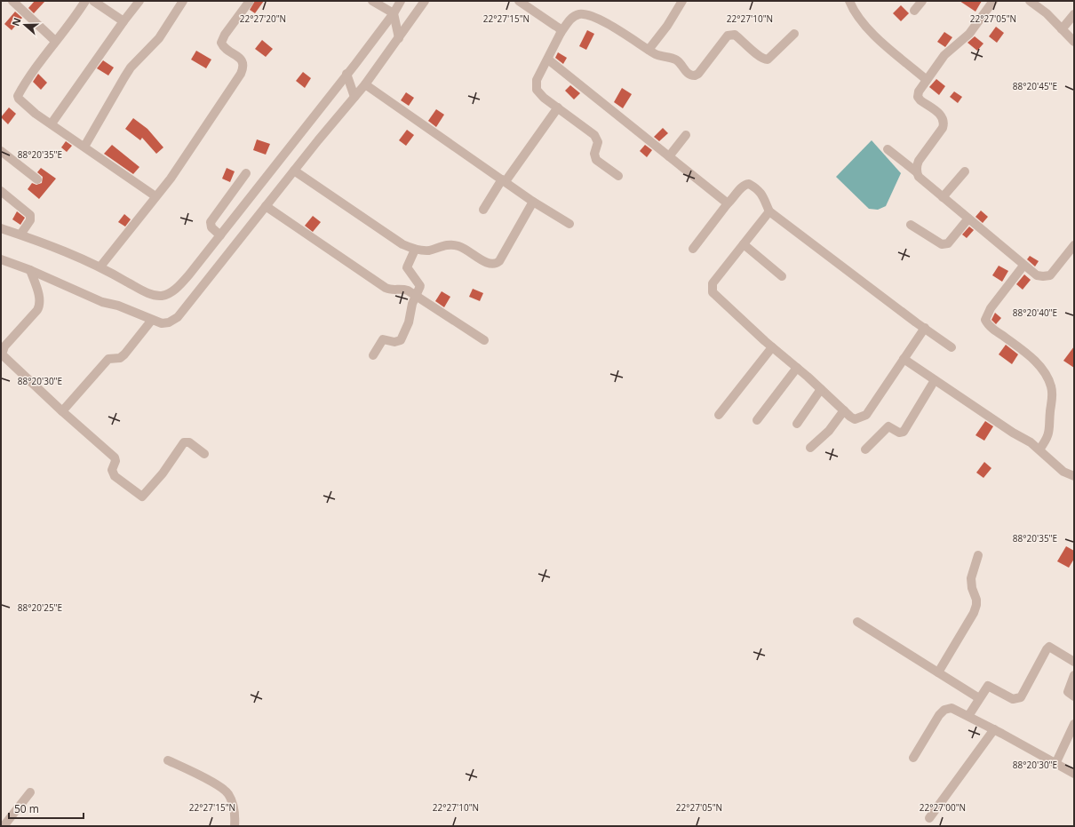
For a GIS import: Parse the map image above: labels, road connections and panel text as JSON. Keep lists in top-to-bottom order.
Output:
{
  "scale_bar": "50 m",
  "north": "left",
  "coordinates": [
    "22°27'20\"N",
    "22°27'15\"N",
    "22°27'10\"N",
    "22°27'05\"N",
    "88°20'45\"E",
    "88°20'35\"E",
    "88°20'40\"E",
    "88°20'30\"E",
    "88°20'25\"E",
    "22°27'00\"N"
  ]
}
